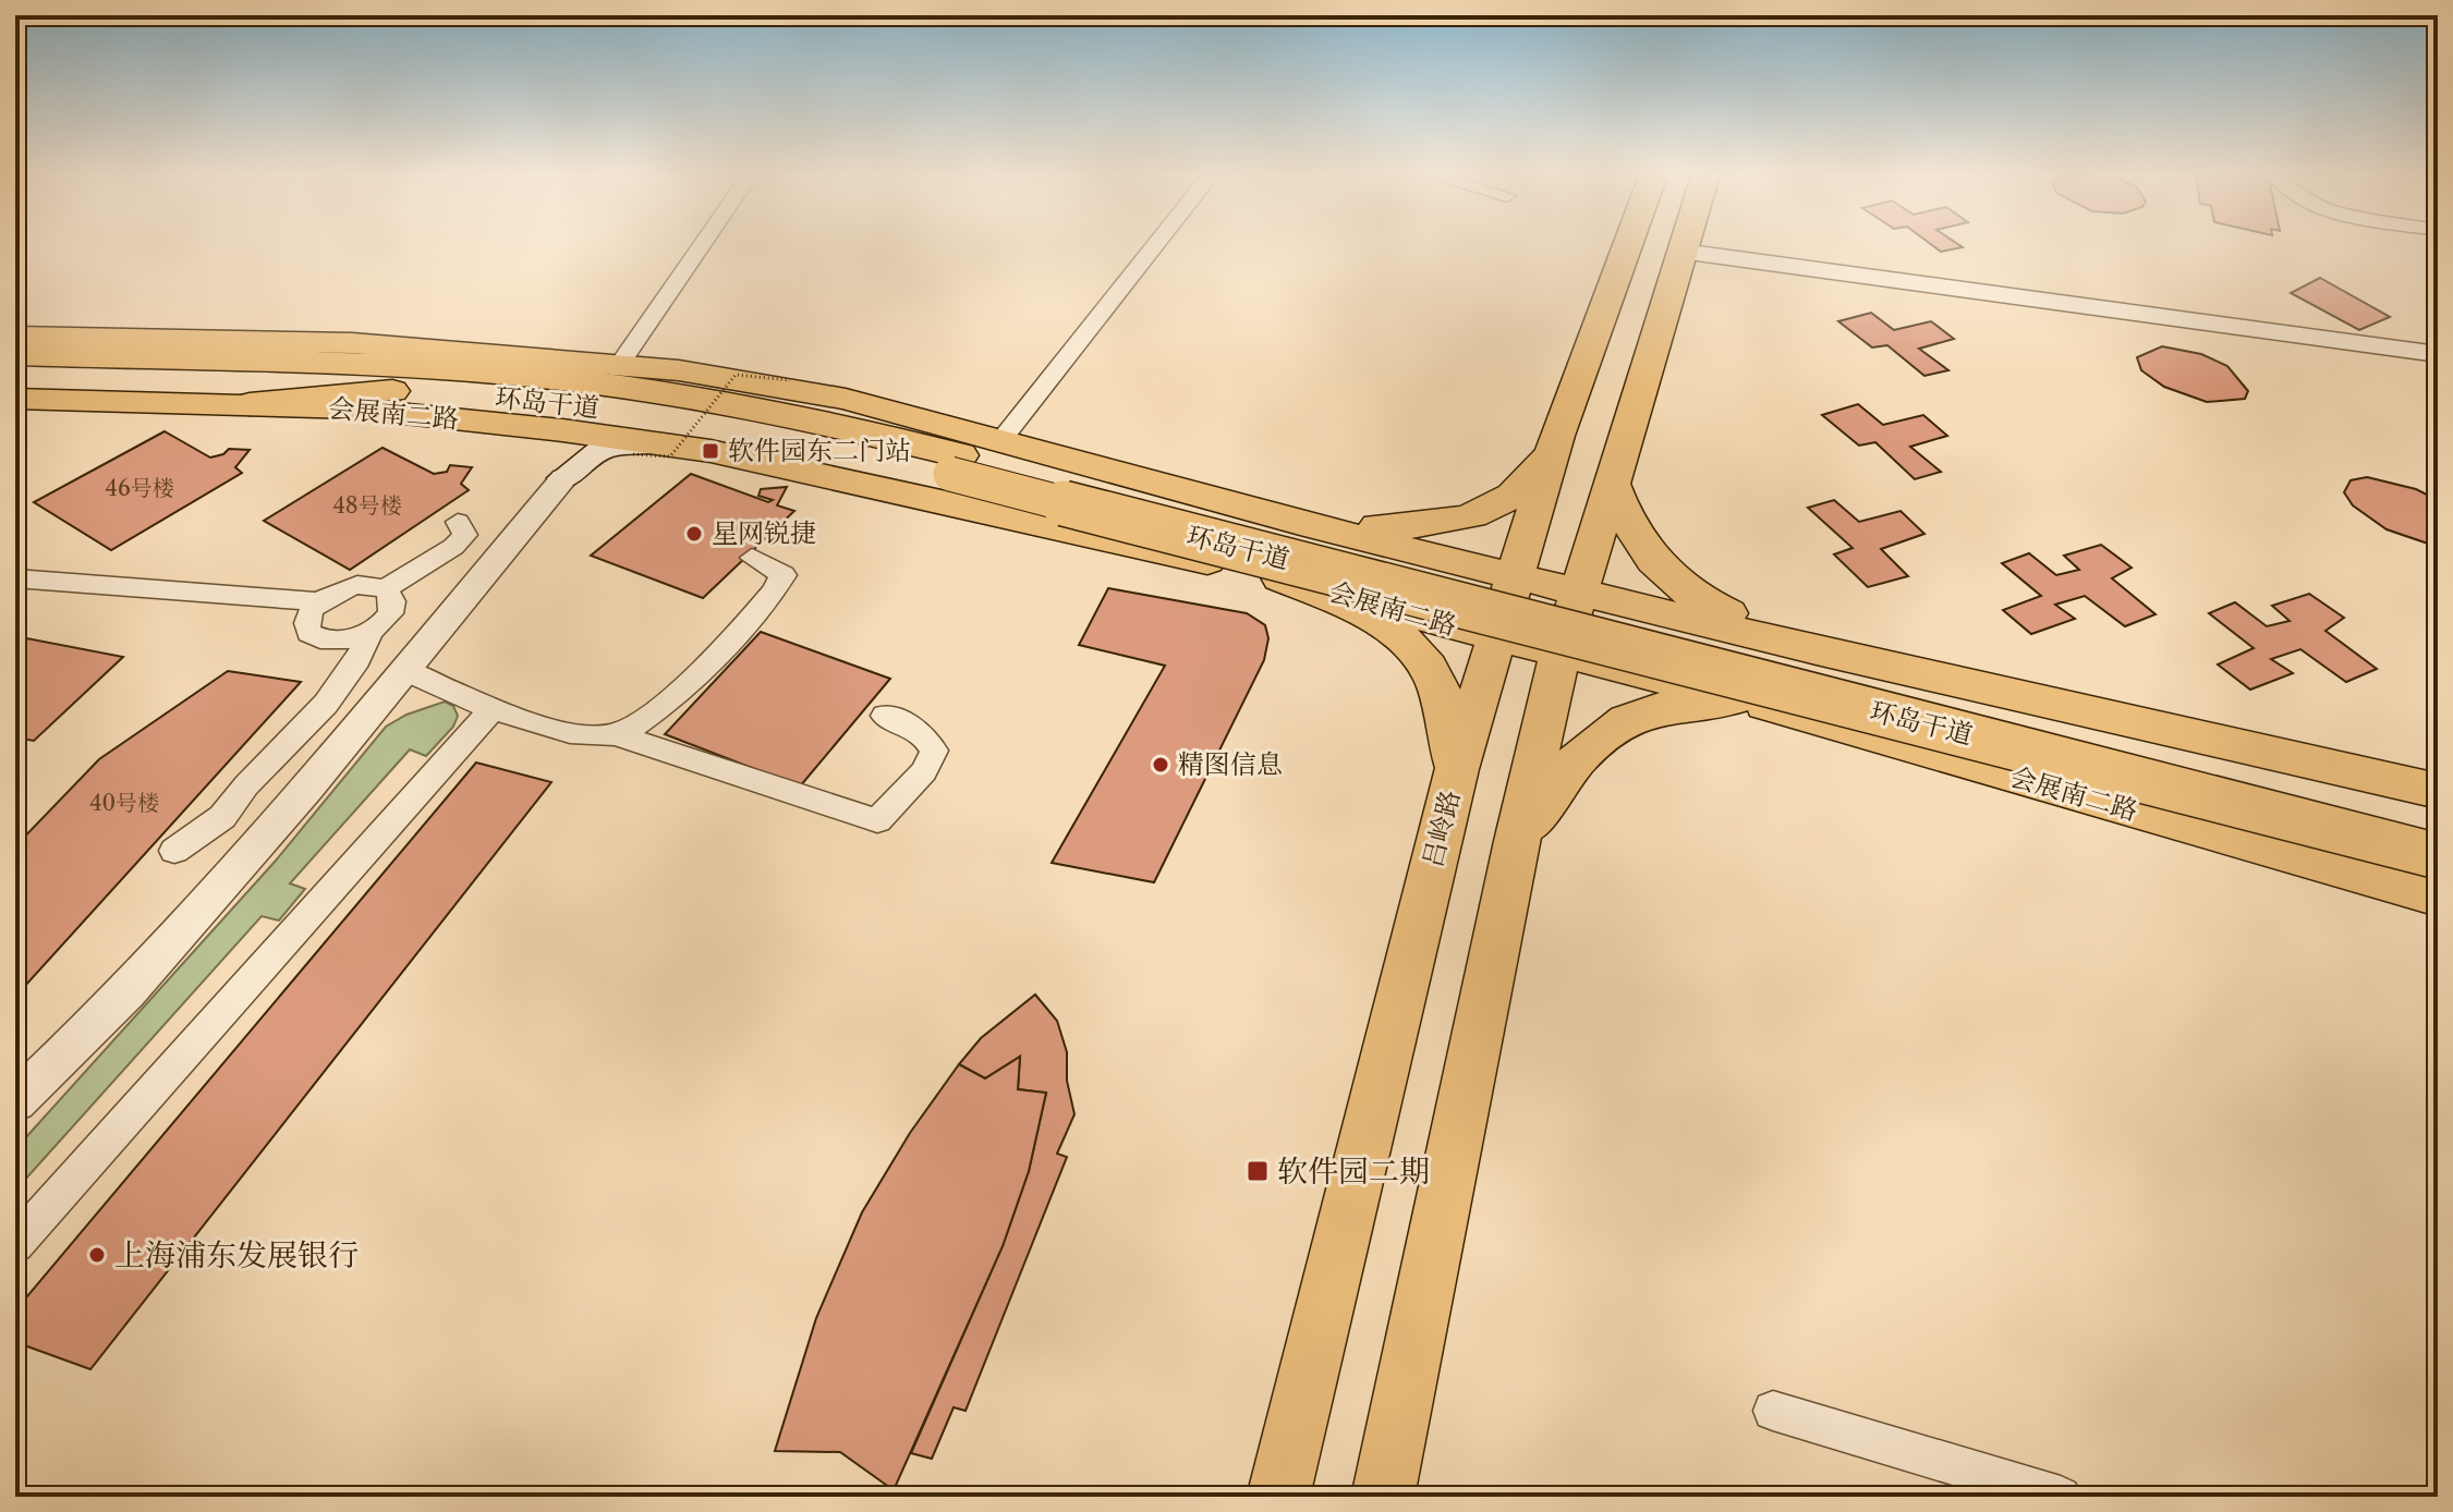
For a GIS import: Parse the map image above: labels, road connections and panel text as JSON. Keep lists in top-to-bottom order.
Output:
{
  "streets": {
    "highway": ["环岛干道"],
    "main road": ["会展南二路", "吕岭路"]
  },
  "crossings": [
    ["会展南二路", "吕岭路"]
  ],
  "places": {
    "transit": ["软件园东二门站", "软件园二期"],
    "other": ["星网锐捷", "精图信息", "上海浦东发展银行"]
  },
  "house_numbers": ["46号楼", "48号楼", "40号楼"]
}
